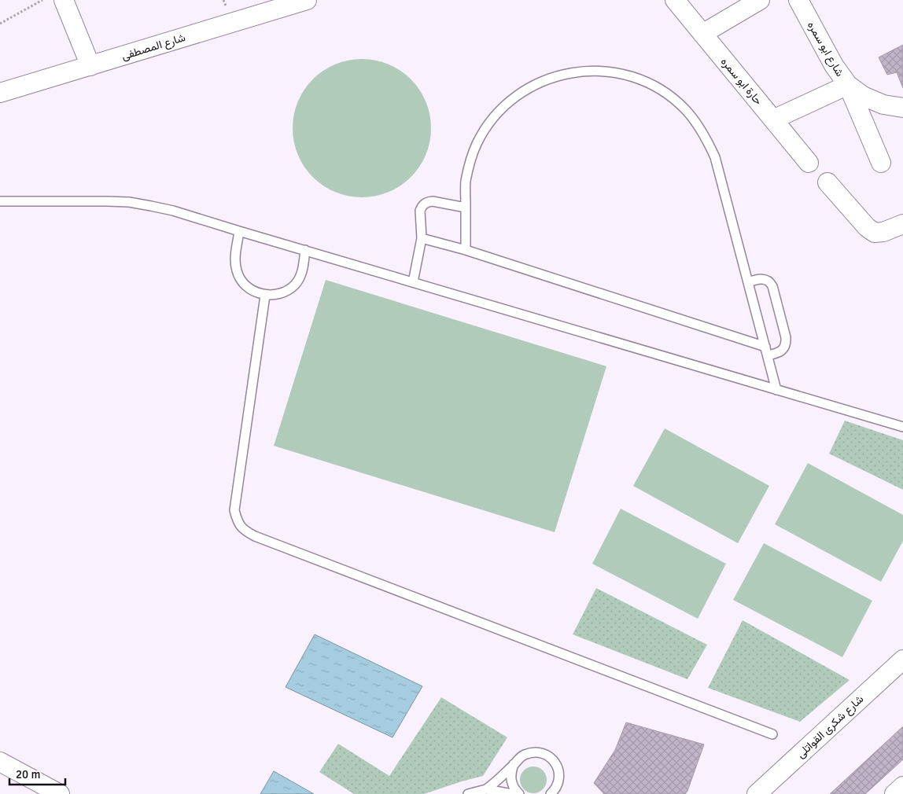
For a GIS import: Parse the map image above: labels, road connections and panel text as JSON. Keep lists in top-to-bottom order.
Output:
{
  "streets": {
    "street": [
      "شارع المصطفى",
      "شارع ابو سمره",
      "حارة ابو سمره",
      "شارع شكرى القواتلى"
    ]
  },
  "scale_bar": "20 m"
}
